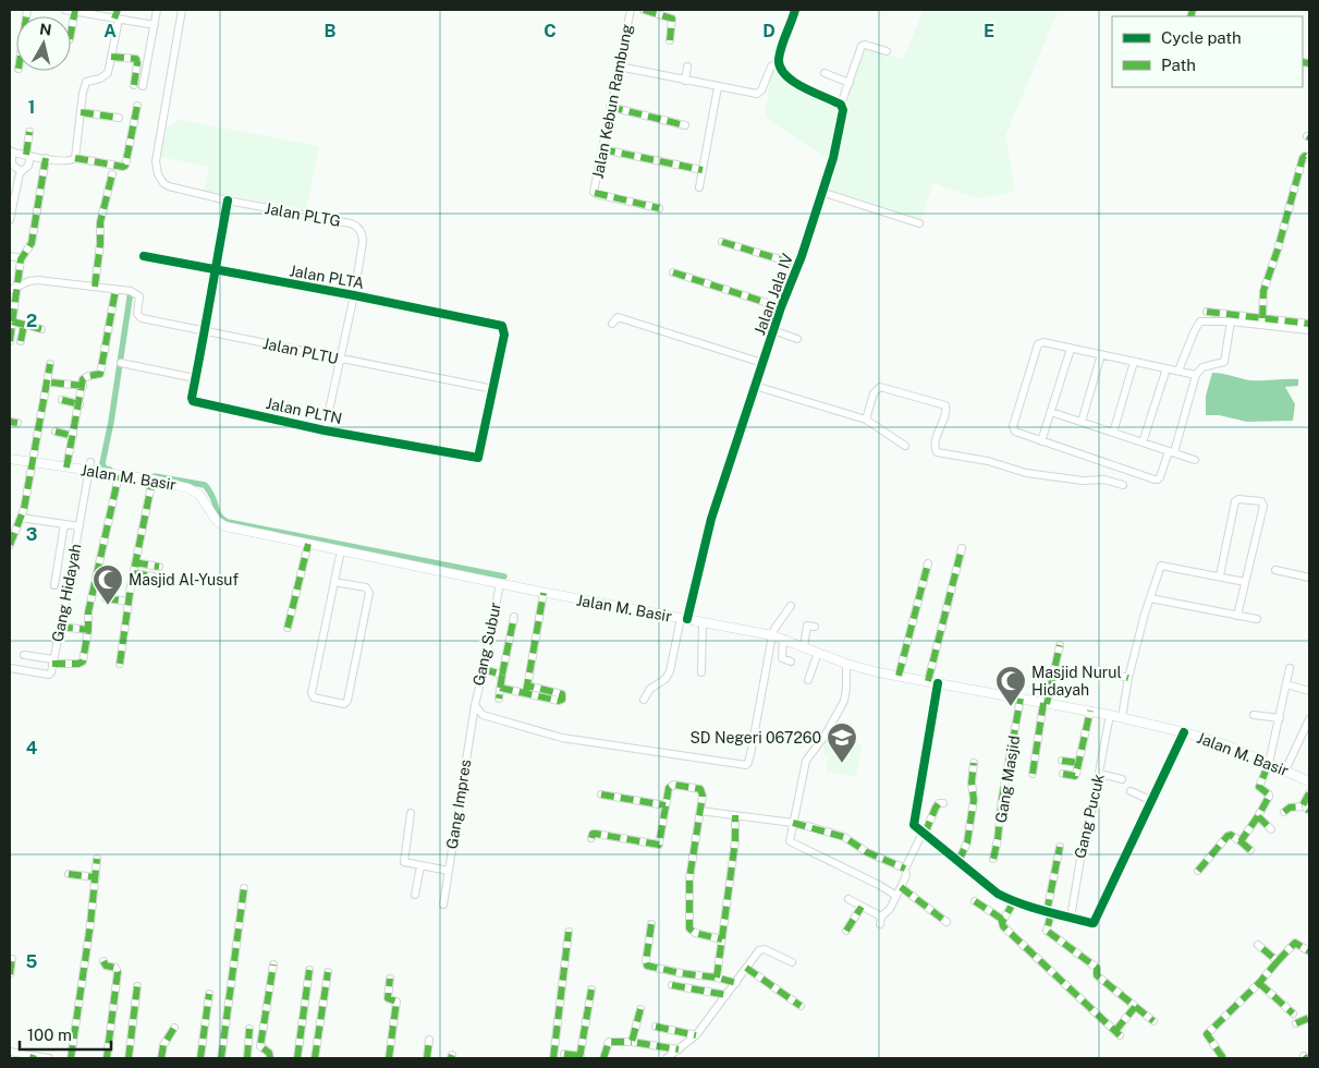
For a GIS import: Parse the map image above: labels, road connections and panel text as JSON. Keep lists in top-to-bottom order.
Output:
{
  "streets": {
    "main road": ["Jalan M. Basir"],
    "street": [
      "Jalan Kebun Rambung",
      "Jalan PLTG",
      "Jalan PLTA",
      "Jalan Jala IV",
      "Jalan PLTU",
      "Jalan PLTN",
      "Gang Hidayah",
      "Gang Subur",
      "Gang Masjid",
      "Gang Impres",
      "Gang Pucuk"
    ]
  },
  "crossings": [
    ["Jalan PLTG", "Jalan PLTA"],
    ["Jalan PLTG", "Jalan PLTU"],
    ["Jalan PLTG", "Jalan PLTN"],
    ["Jalan PLTA", "Jalan PLTN"],
    ["Jalan Jala IV", "Jalan M. Basir"],
    ["Jalan PLTU", "Jalan PLTN"],
    ["Jalan M. Basir", "Gang Hidayah"],
    ["Jalan M. Basir", "Gang Subur"],
    ["Jalan M. Basir", "Gang Masjid"],
    ["Jalan M. Basir", "Gang Pucuk"],
    ["Gang Subur", "Gang Impres"]
  ],
  "places": {
    "mosque": ["Masjid Al-Yusuf", "Masjid Nurul Hidayah"],
    "school or university": ["SD Negeri 067260"]
  },
  "legend": ["Cycle path", "Path"],
  "scale_bar": "100 m",
  "north": "top",
  "grid": {
    "columns": [
      "A",
      "B",
      "C",
      "D",
      "E"
    ],
    "rows": [
      "1",
      "2",
      "3",
      "4",
      "5"
    ]
  }
}
